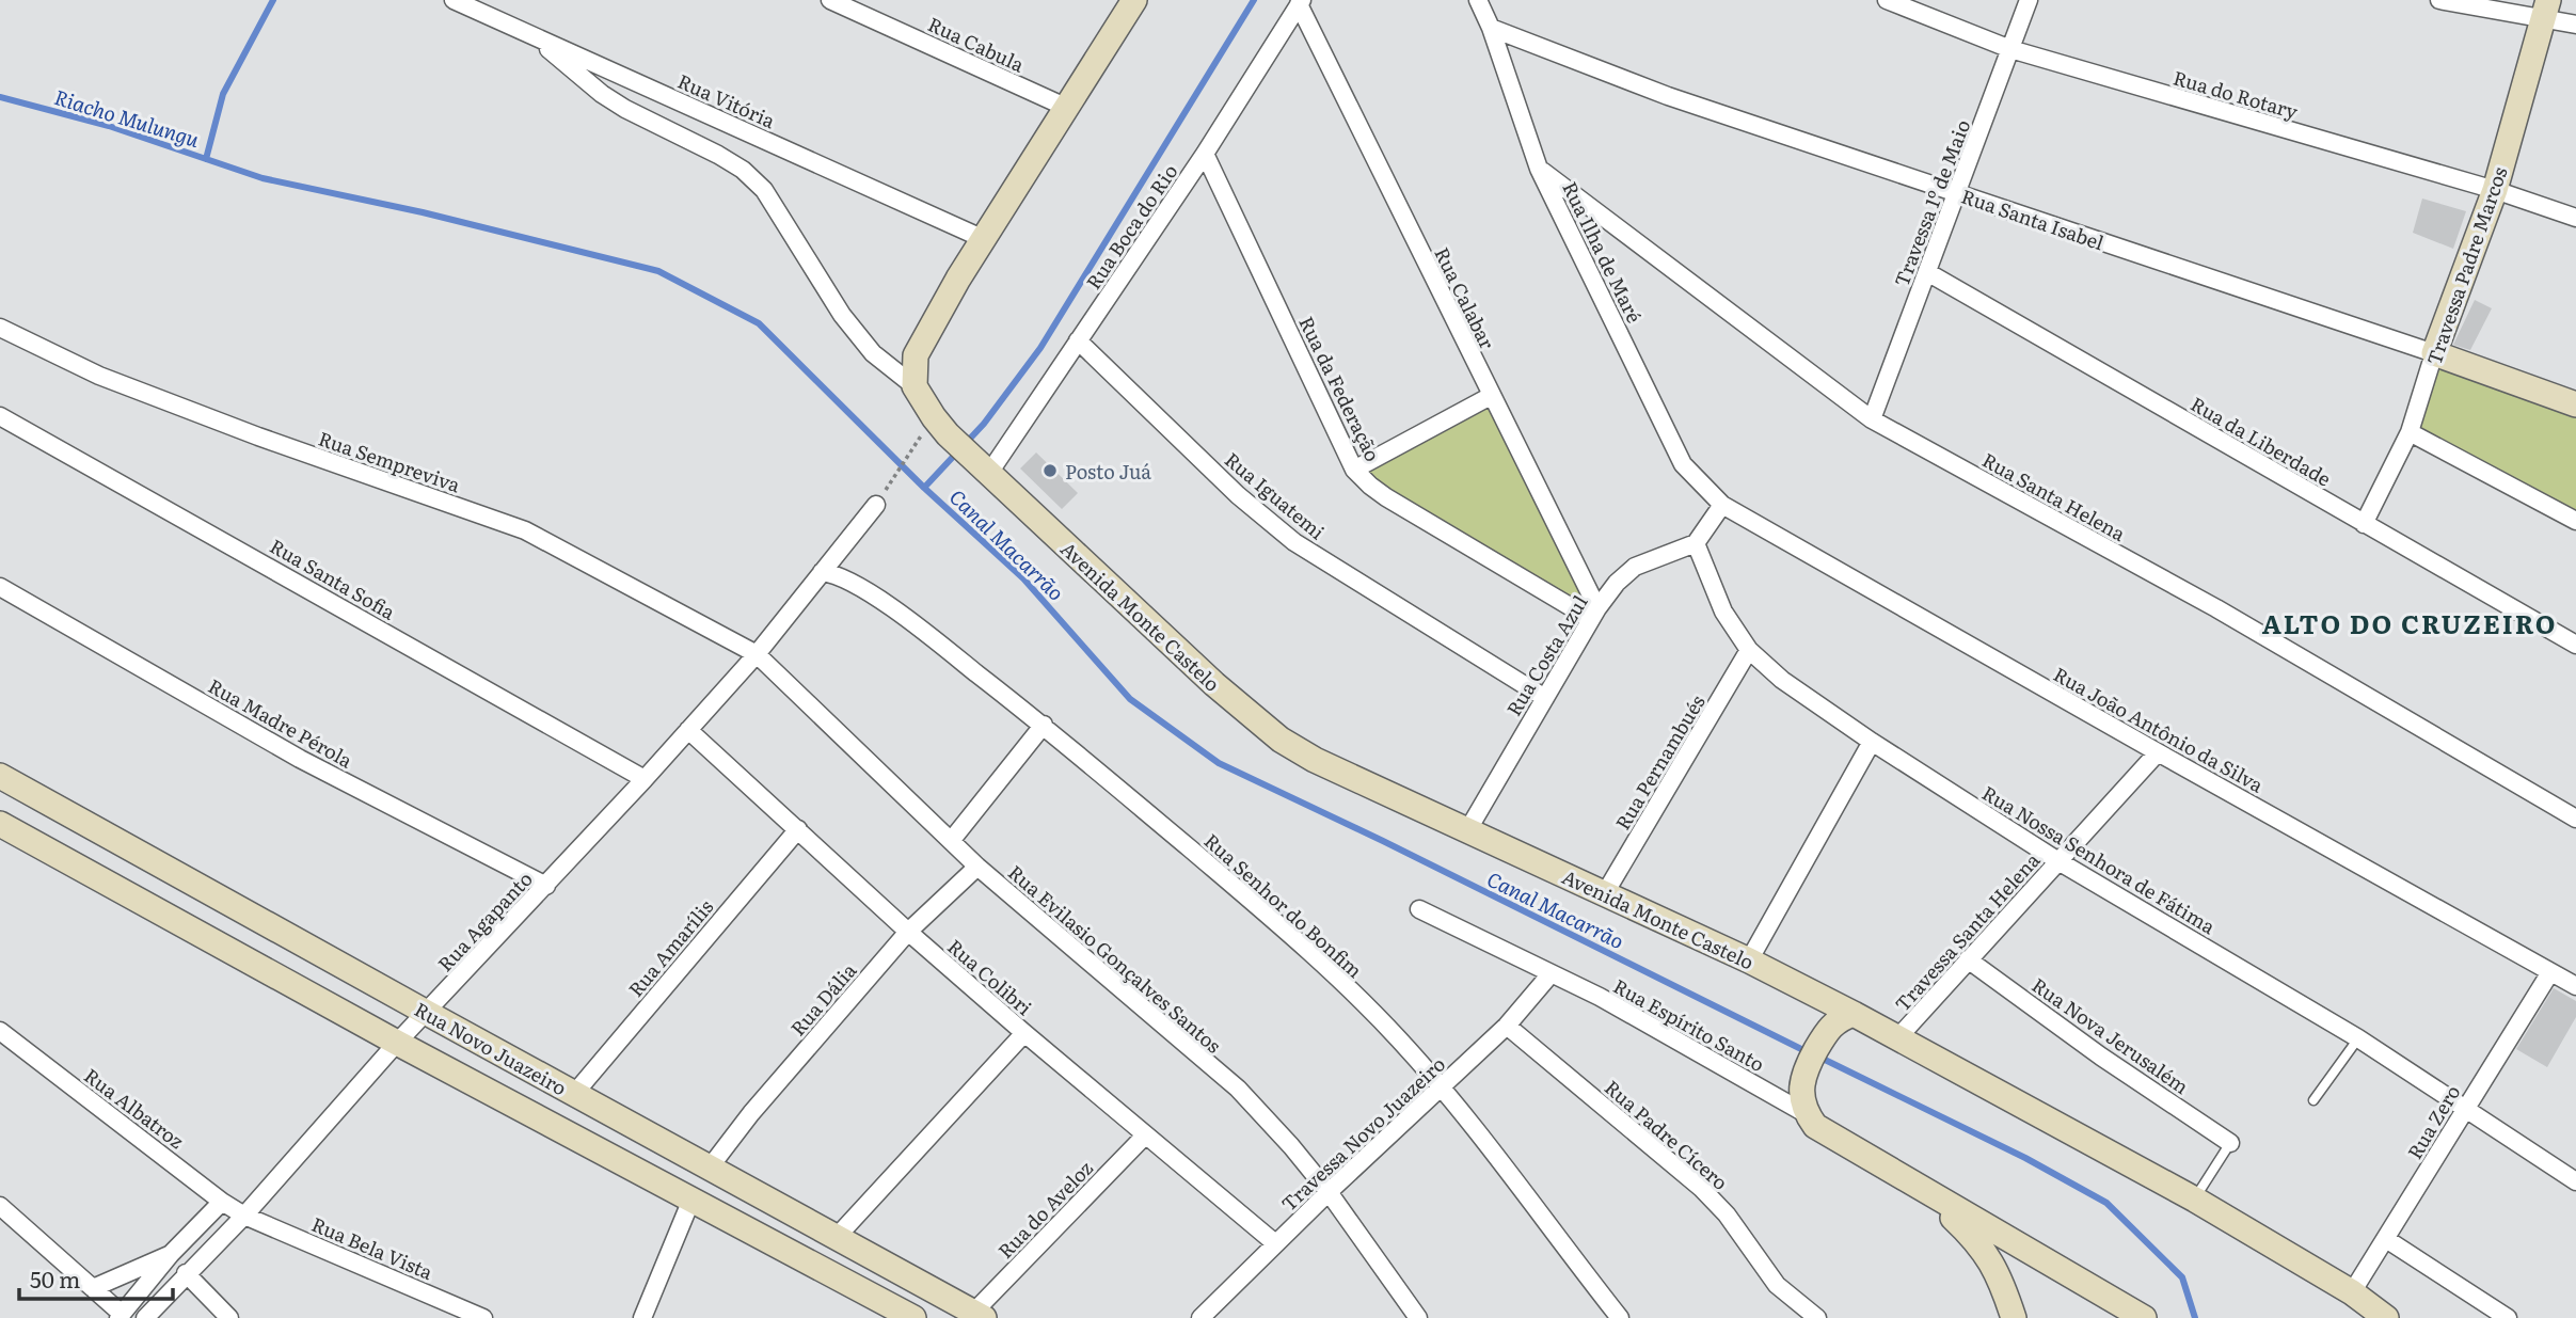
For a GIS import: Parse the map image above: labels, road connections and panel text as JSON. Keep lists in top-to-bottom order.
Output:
{
  "streets": {
    "street": [
      "Rua Cabula",
      "Rua do Rotary",
      "Rua Vitória",
      "Travessa 1º de Maio",
      "Rua Santa Isabel",
      "Rua Boca do Rio",
      "Rua Ilha de Maré",
      "Travessa Padre Marcos",
      "Rua Calabar",
      "Rua da Federação",
      "Rua da Liberdade",
      "Rua Sempreviva",
      "Rua Iguatemi",
      "Rua Santa Helena",
      "Rua Santa Sofia",
      "Avenida Monte Castelo",
      "Rua Costa Azul",
      "Rua Madre Pérola",
      "Rua João Antônio da Silva",
      "Rua Pernambués",
      "Rua Nossa Senhora de Fátima",
      "Rua Senhor do Bonfim",
      "Rua Agapanto",
      "Travessa Santa Helena",
      "Rua Amarílis",
      "Rua Evilasio Gonçalves Santos",
      "Rua Colibri",
      "Rua Dália",
      "Rua Espírito Santo",
      "Rua Nova Jerusalém",
      "Rua Novo Juazeiro",
      "Rua Albatroz",
      "Rua Zero",
      "Travessa Novo Juazeiro",
      "Rua Padre Cícero",
      "Rua do Aveloz",
      "Rua Bela Vista"
    ]
  },
  "crossings": [
    ["Rua do Rotary", "Travessa 1º de Maio"],
    ["Rua do Rotary", "Travessa Padre Marcos"],
    ["Travessa 1º de Maio", "Rua Santa Isabel"],
    ["Travessa 1º de Maio", "Rua da Liberdade"],
    ["Travessa 1º de Maio", "Rua Santa Helena"],
    ["Rua Santa Isabel", "Rua Ilha de Maré"],
    ["Rua Santa Isabel", "Travessa Padre Marcos"],
    ["Rua Boca do Rio", "Rua Calabar"],
    ["Rua Boca do Rio", "Rua da Federação"],
    ["Rua Boca do Rio", "Rua Iguatemi"],
    ["Rua Boca do Rio", "Avenida Monte Castelo"],
    ["Rua Ilha de Maré", "Rua Santa Helena"],
    ["Rua Ilha de Maré", "Rua João Antônio da Silva"],
    ["Travessa Padre Marcos", "Rua da Liberdade"],
    ["Rua Calabar", "Rua da Federação"],
    ["Rua Calabar", "Rua Costa Azul"],
    ["Rua da Federação", "Rua Costa Azul"],
    ["Rua Sempreviva", "Rua Agapanto"],
    ["Rua Sempreviva", "Rua Evilasio Gonçalves Santos"],
    ["Rua Iguatemi", "Rua Costa Azul"],
    ["Rua Santa Sofia", "Rua Agapanto"],
    ["Avenida Monte Castelo", "Rua Costa Azul"],
    ["Avenida Monte Castelo", "Rua Pernambués"],
    ["Avenida Monte Castelo", "Travessa Santa Helena"],
    ["Avenida Monte Castelo", "Rua Zero"],
    ["Rua Costa Azul", "Rua Nossa Senhora de Fátima"],
    ["Rua Madre Pérola", "Rua Agapanto"],
    ["Rua João Antônio da Silva", "Travessa Santa Helena"],
    ["Rua João Antônio da Silva", "Rua Zero"],
    ["Rua Pernambués", "Rua Nossa Senhora de Fátima"],
    ["Rua Nossa Senhora de Fátima", "Travessa Santa Helena"],
    ["Rua Nossa Senhora de Fátima", "Rua Zero"],
    ["Rua Senhor do Bonfim", "Rua Agapanto"],
    ["Rua Senhor do Bonfim", "Travessa Novo Juazeiro"],
    ["Rua Agapanto", "Rua Evilasio Gonçalves Santos"],
    ["Rua Agapanto", "Rua Colibri"],
    ["Rua Agapanto", "Rua Novo Juazeiro"],
    ["Rua Agapanto", "Rua Albatroz"],
    ["Rua Agapanto", "Rua Bela Vista"],
    ["Travessa Santa Helena", "Rua Nova Jerusalém"],
    ["Rua Amarílis", "Rua Colibri"],
    ["Rua Amarílis", "Rua Novo Juazeiro"],
    ["Rua Evilasio Gonçalves Santos", "Rua Dália"],
    ["Rua Evilasio Gonçalves Santos", "Travessa Novo Juazeiro"],
    ["Rua Colibri", "Rua Dália"],
    ["Rua Colibri", "Travessa Novo Juazeiro"],
    ["Rua Colibri", "Rua do Aveloz"],
    ["Rua Dália", "Rua Novo Juazeiro"],
    ["Rua Espírito Santo", "Travessa Novo Juazeiro"],
    ["Rua Novo Juazeiro", "Rua do Aveloz"],
    ["Rua Albatroz", "Rua Bela Vista"],
    ["Travessa Novo Juazeiro", "Rua Padre Cícero"]
  ],
  "districts": ["ALTO DO CRUZEIRO"],
  "water": ["Riacho Mulungu", "Canal Macarrão"],
  "places": ["Posto Juá"],
  "scale_bar": "50 m"
}
